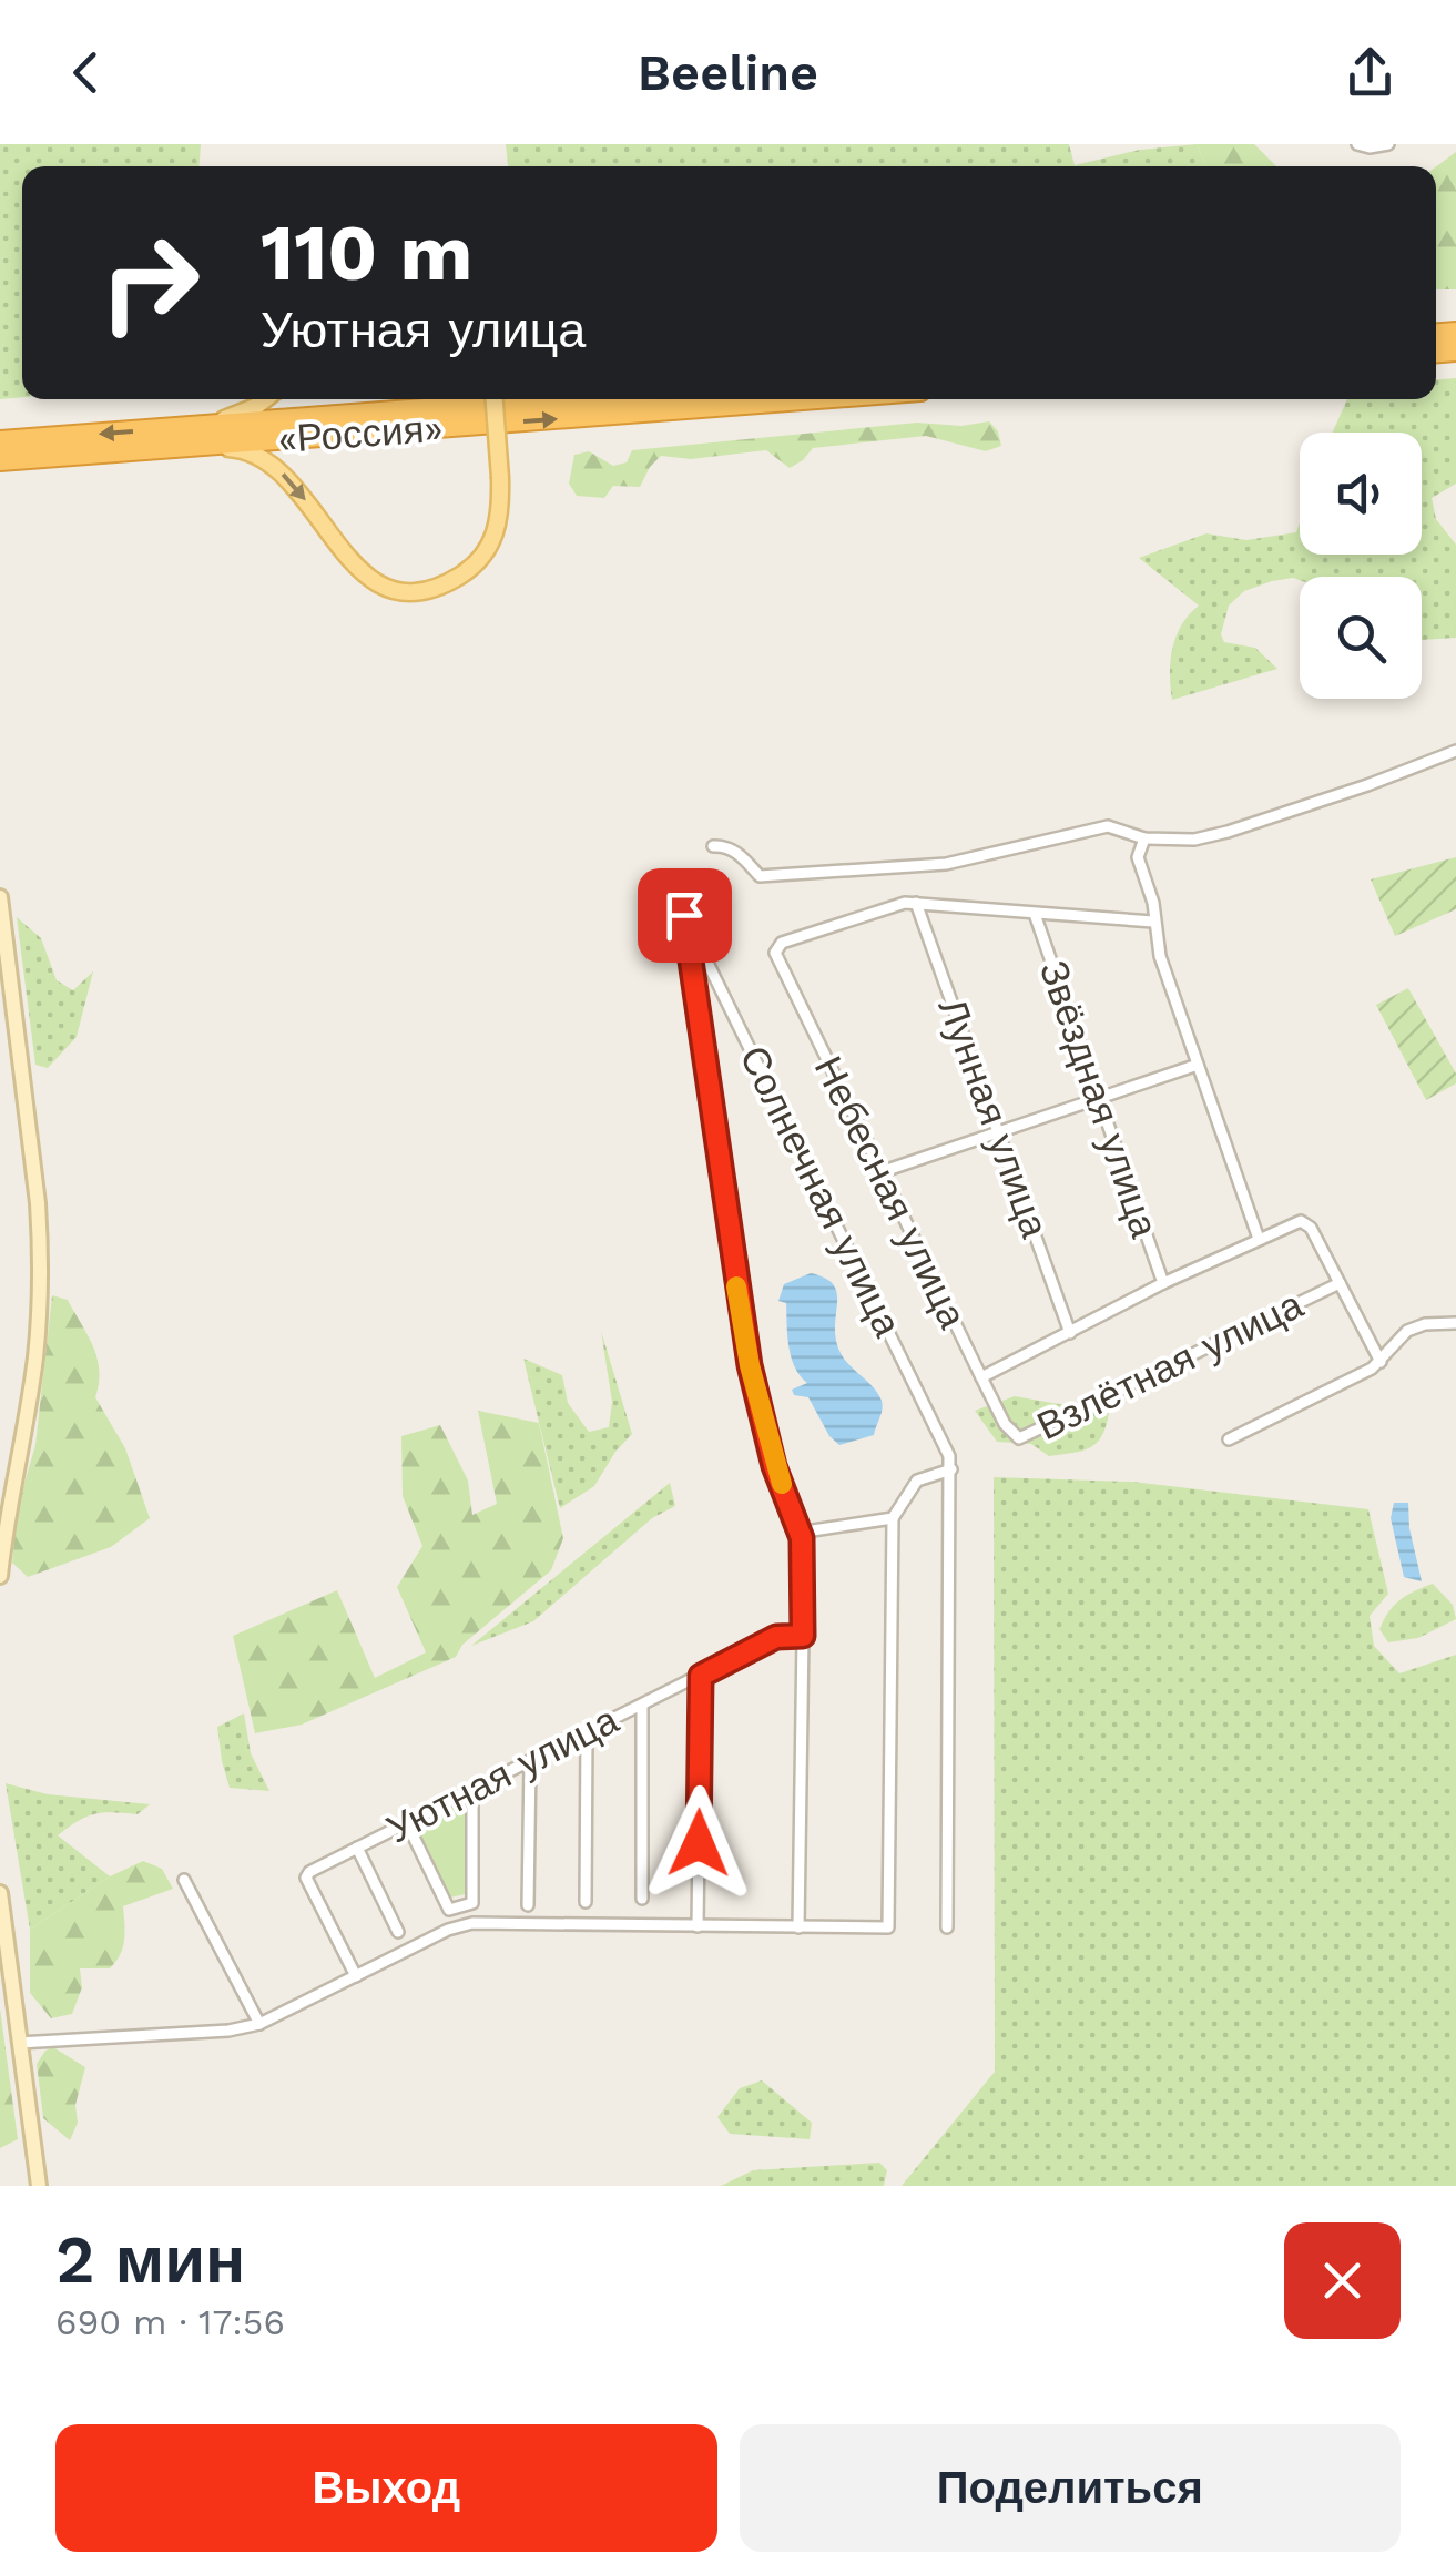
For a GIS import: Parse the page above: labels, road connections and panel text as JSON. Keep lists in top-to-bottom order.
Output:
{
  "streets": {
    "highway": ["«Россия»"],
    "street": [
      "Звёздная улица",
      "Лунная улица",
      "Солнечная улица",
      "Небесная улица",
      "Взлётная улица",
      "Уютная улица"
    ]
  },
  "crossings": [
    ["Лунная улица", "Небесная улица"],
    ["Небесная улица", "Взлётная улица"]
  ],
  "page": {
    "header": "Beeline",
    "turn": ["110 m", "Уютная улица"],
    "heading": ["2 мин", "690 m · 17:56"],
    "buttons": ["Выход", "Поделиться"]
  }
}
